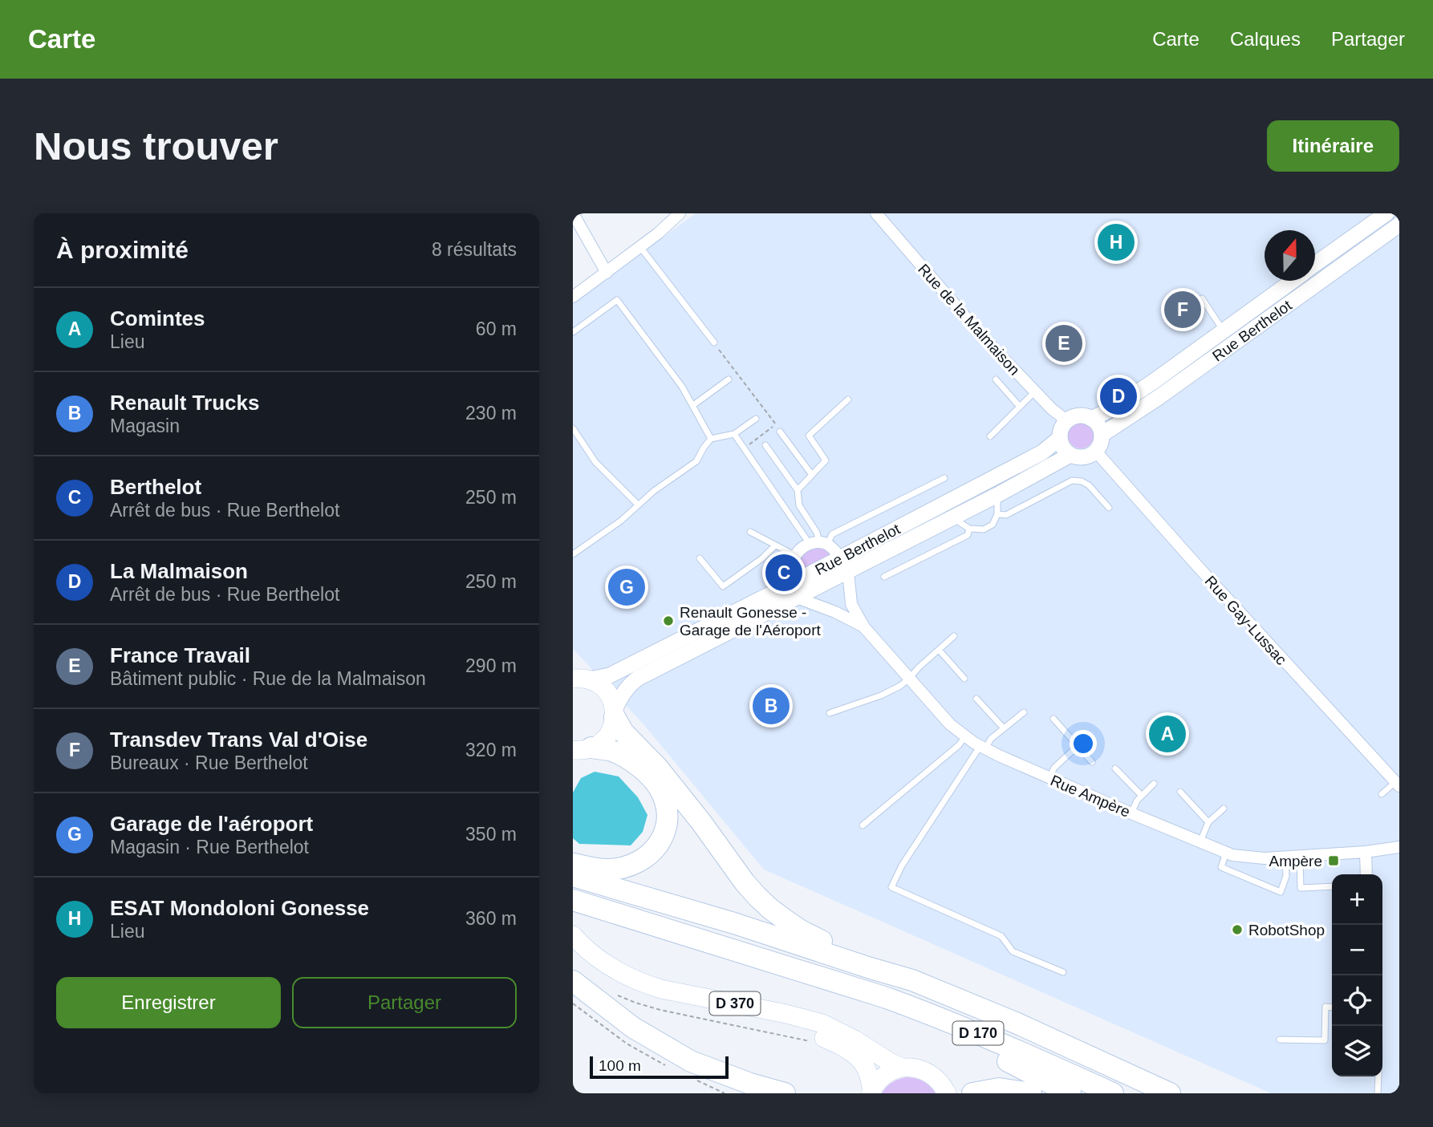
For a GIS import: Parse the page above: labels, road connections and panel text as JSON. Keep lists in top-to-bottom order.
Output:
{
  "streets": {
    "highway": ["D 170"],
    "main road": ["Rue Berthelot", "D 370"],
    "street": ["Rue de la Malmaison", "Rue Gay-Lussac", "Rue Ampère"]
  },
  "crossings": [
    ["Rue de la Malmaison", "Rue Berthelot"],
    ["Rue de la Malmaison", "Rue Gay-Lussac"],
    ["Rue Berthelot", "Rue Gay-Lussac"],
    ["Rue Berthelot", "Rue Ampère"]
  ],
  "places": {
    "other": ["Renault Gonesse - Garage de l'Aéroport", "RobotShop"],
    "transit": ["Ampère"]
  },
  "scale_bar": "100 m",
  "north": "top",
  "page": {
    "header": "Carte",
    "nav": ["Carte", "Calques", "Partager"],
    "buttons": [
      "Itinéraire",
      ["Enregistrer", "Partager"]
    ],
    "title": "Nous trouver",
    "heading": ["À proximité", "8 résultats"],
    "pins": [
      "H",
      "F",
      "E",
      "D",
      "C",
      "G",
      "B",
      "A"
    ],
    "list": [
      {
        "mark": "A",
        "name": "Comintes",
        "note": "Lieu",
        "value": "60 m"
      },
      {
        "mark": "B",
        "name": "Renault Trucks",
        "note": "Magasin",
        "value": "230 m"
      },
      {
        "mark": "C",
        "name": "Berthelot",
        "note": "Arrêt de bus · Rue Berthelot",
        "value": "250 m"
      },
      {
        "mark": "D",
        "name": "La Malmaison",
        "note": "Arrêt de bus · Rue Berthelot",
        "value": "250 m"
      },
      {
        "mark": "E",
        "name": "France Travail",
        "note": "Bâtiment public · Rue de la Malmaison",
        "value": "290 m"
      },
      {
        "mark": "F",
        "name": "Transdev Trans Val d'Oise",
        "note": "Bureaux · Rue Berthelot",
        "value": "320 m"
      },
      {
        "mark": "G",
        "name": "Garage de l'aéroport",
        "note": "Magasin · Rue Berthelot",
        "value": "350 m"
      },
      {
        "mark": "H",
        "name": "ESAT Mondoloni Gonesse",
        "note": "Lieu",
        "value": "360 m"
      }
    ],
    "map_buttons": ["+", "−"],
    "scale": "100 m"
  }
}
